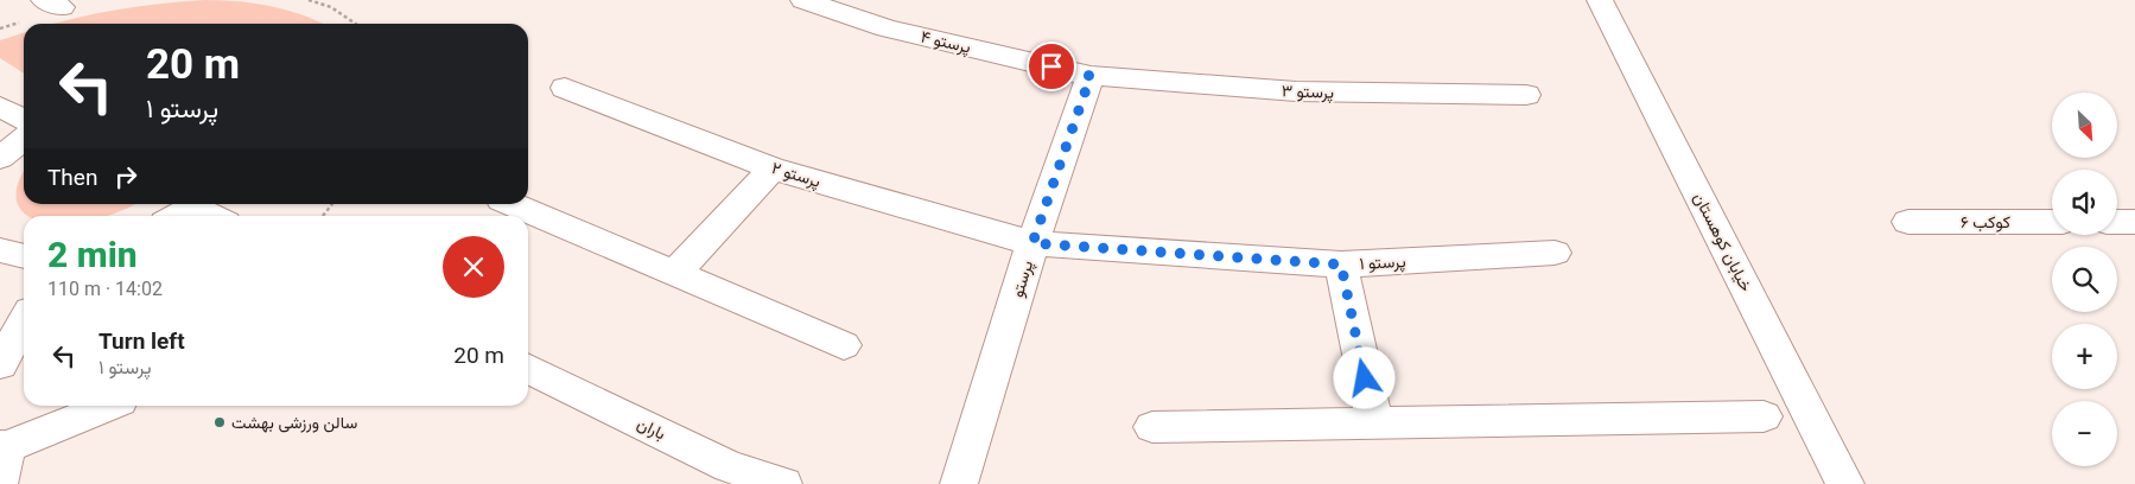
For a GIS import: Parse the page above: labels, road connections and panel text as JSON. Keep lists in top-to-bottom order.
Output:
{
  "streets": {
    "street": [
      "پرستو ۴",
      "پرستو ۳",
      "پرستو ۲",
      "کوکب ۶",
      "خیابان کوهستان",
      "پرستو ۱",
      "پرستو",
      "باران"
    ]
  },
  "crossings": [
    ["پرستو ۴", "پرستو ۳"],
    ["پرستو ۴", "پرستو"],
    ["پرستو ۳", "پرستو"],
    ["پرستو ۲", "پرستو ۱"],
    ["پرستو ۲", "پرستو"],
    ["پرستو ۱", "پرستو"]
  ],
  "places": ["سالن ورزشی بهشت"],
  "north": "bottom right",
  "page": {
    "turn": ["20 m", "پرستو ۱"],
    "map_buttons": ["+", "−"],
    "then": "Then",
    "heading": ["2 min", "110 m · 14:02"],
    "list": [
      {
        "name": "Turn left",
        "note": "پرستو ۱",
        "value": "20 m"
      }
    ]
  }
}
